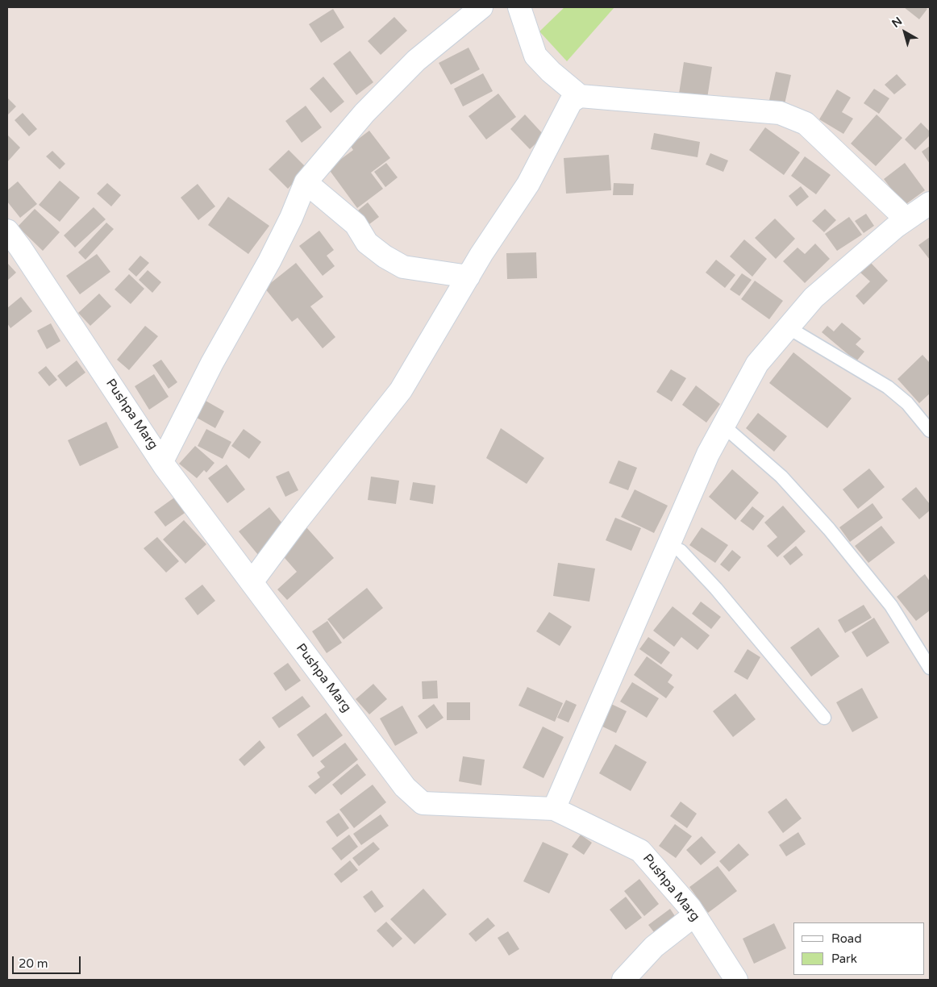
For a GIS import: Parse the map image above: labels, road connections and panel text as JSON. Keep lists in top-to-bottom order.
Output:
{
  "streets": {
    "street": ["Pushpa Marg"]
  },
  "legend": ["Road", "Park"],
  "scale_bar": "20 m",
  "north": "top left"
}
